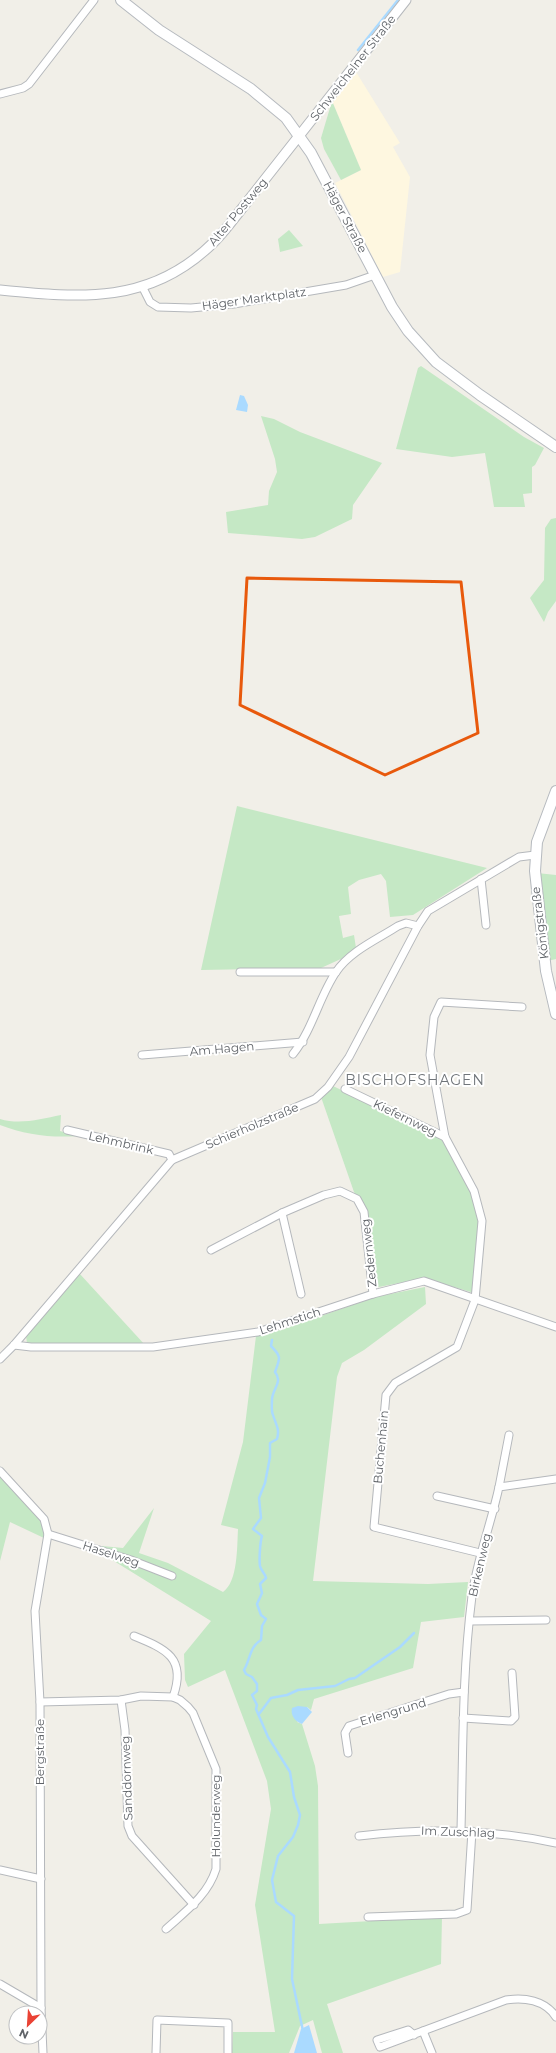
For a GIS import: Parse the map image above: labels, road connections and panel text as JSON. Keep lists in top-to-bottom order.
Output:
{
  "streets": {
    "main road": ["Häger Straße", "Königstraße"],
    "street": [
      "Schweichelner Straße",
      "Alter Postweg",
      "Häger Marktplatz",
      "Am Hagen",
      "Kiefernweg",
      "Schierholzstraße",
      "Lehmbrink",
      "Zedernweg",
      "Lehmstich",
      "Buchenhain",
      "Haselweg",
      "Birkenweg",
      "Erlengrund",
      "Bergstraße",
      "Sanddornweg",
      "Holunderweg",
      "Im Zuschlag"
    ]
  },
  "crossings": [
    ["Schweichelner Straße", "Alter Postweg"],
    ["Schweichelner Straße", "Häger Straße"],
    ["Alter Postweg", "Häger Straße"],
    ["Alter Postweg", "Häger Marktplatz"],
    ["Häger Straße", "Häger Marktplatz"],
    ["Königstraße", "Schierholzstraße"],
    ["Kiefernweg", "Lehmstich"],
    ["Kiefernweg", "Buchenhain"],
    ["Schierholzstraße", "Lehmbrink"],
    ["Schierholzstraße", "Lehmstich"],
    ["Zedernweg", "Lehmstich"],
    ["Lehmstich", "Buchenhain"],
    ["Buchenhain", "Birkenweg"],
    ["Haselweg", "Bergstraße"],
    ["Birkenweg", "Erlengrund"],
    ["Birkenweg", "Im Zuschlag"],
    ["Sanddornweg", "Holunderweg"]
  ],
  "districts": ["BISCHOFSHAGEN"],
  "north": "bottom left"
}
